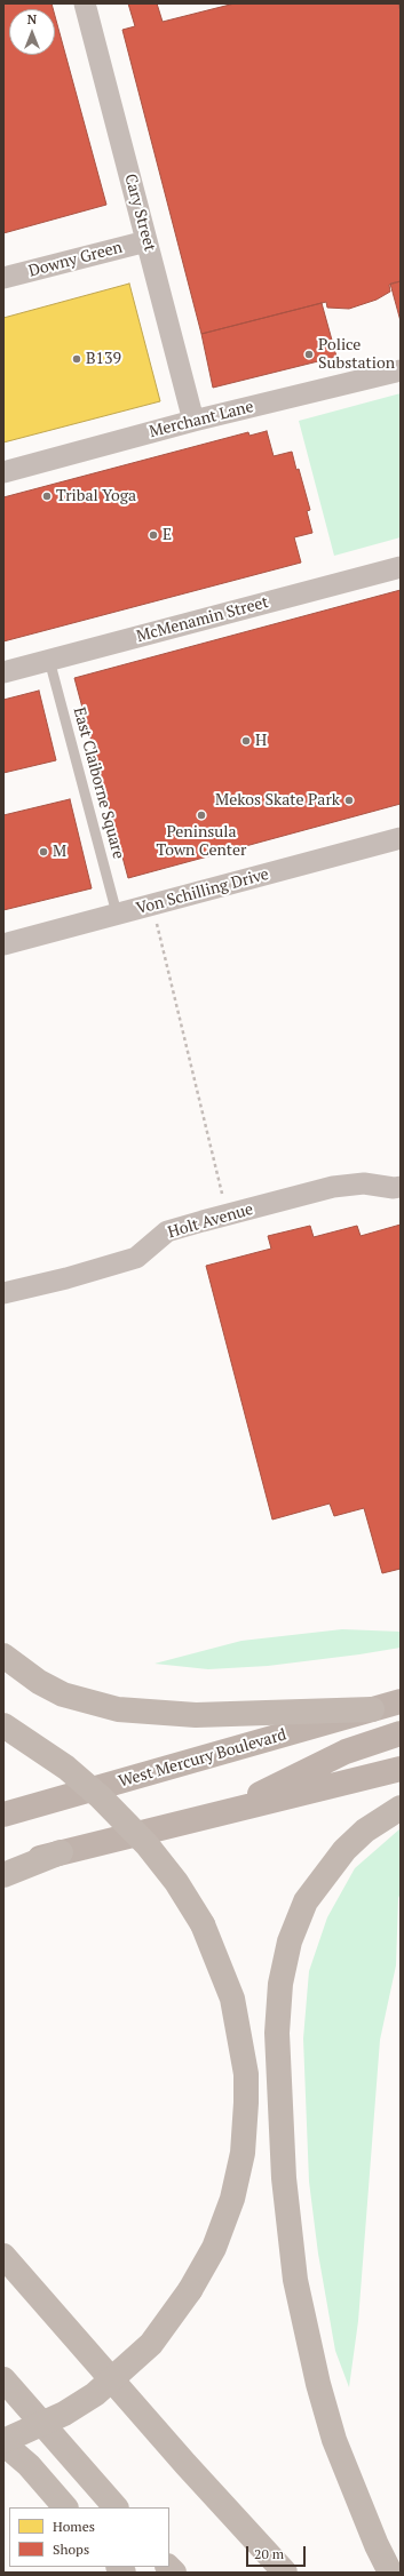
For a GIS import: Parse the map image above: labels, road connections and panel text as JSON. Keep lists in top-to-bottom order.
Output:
{
  "streets": {
    "main road": ["West Mercury Boulevard"],
    "street": [
      "Cary Street",
      "Downy Green",
      "Merchant Lane",
      "McMenamin Street",
      "Von Schilling Drive",
      "Holt Avenue"
    ],
    "lane": ["East Claiborne Square"]
  },
  "crossings": [
    ["Cary Street", "Downy Green"],
    ["Cary Street", "Merchant Lane"],
    ["McMenamin Street", "East Claiborne Square"],
    ["East Claiborne Square", "Von Schilling Drive"]
  ],
  "places": [
    "Police Substation",
    "B139",
    "Tribal Yoga",
    "E",
    "H",
    "Mekos Skate Park",
    "Peninsula Town Center",
    "M"
  ],
  "legend": ["Homes", "Shops"],
  "scale_bar": "20 m",
  "north": "top"
}
